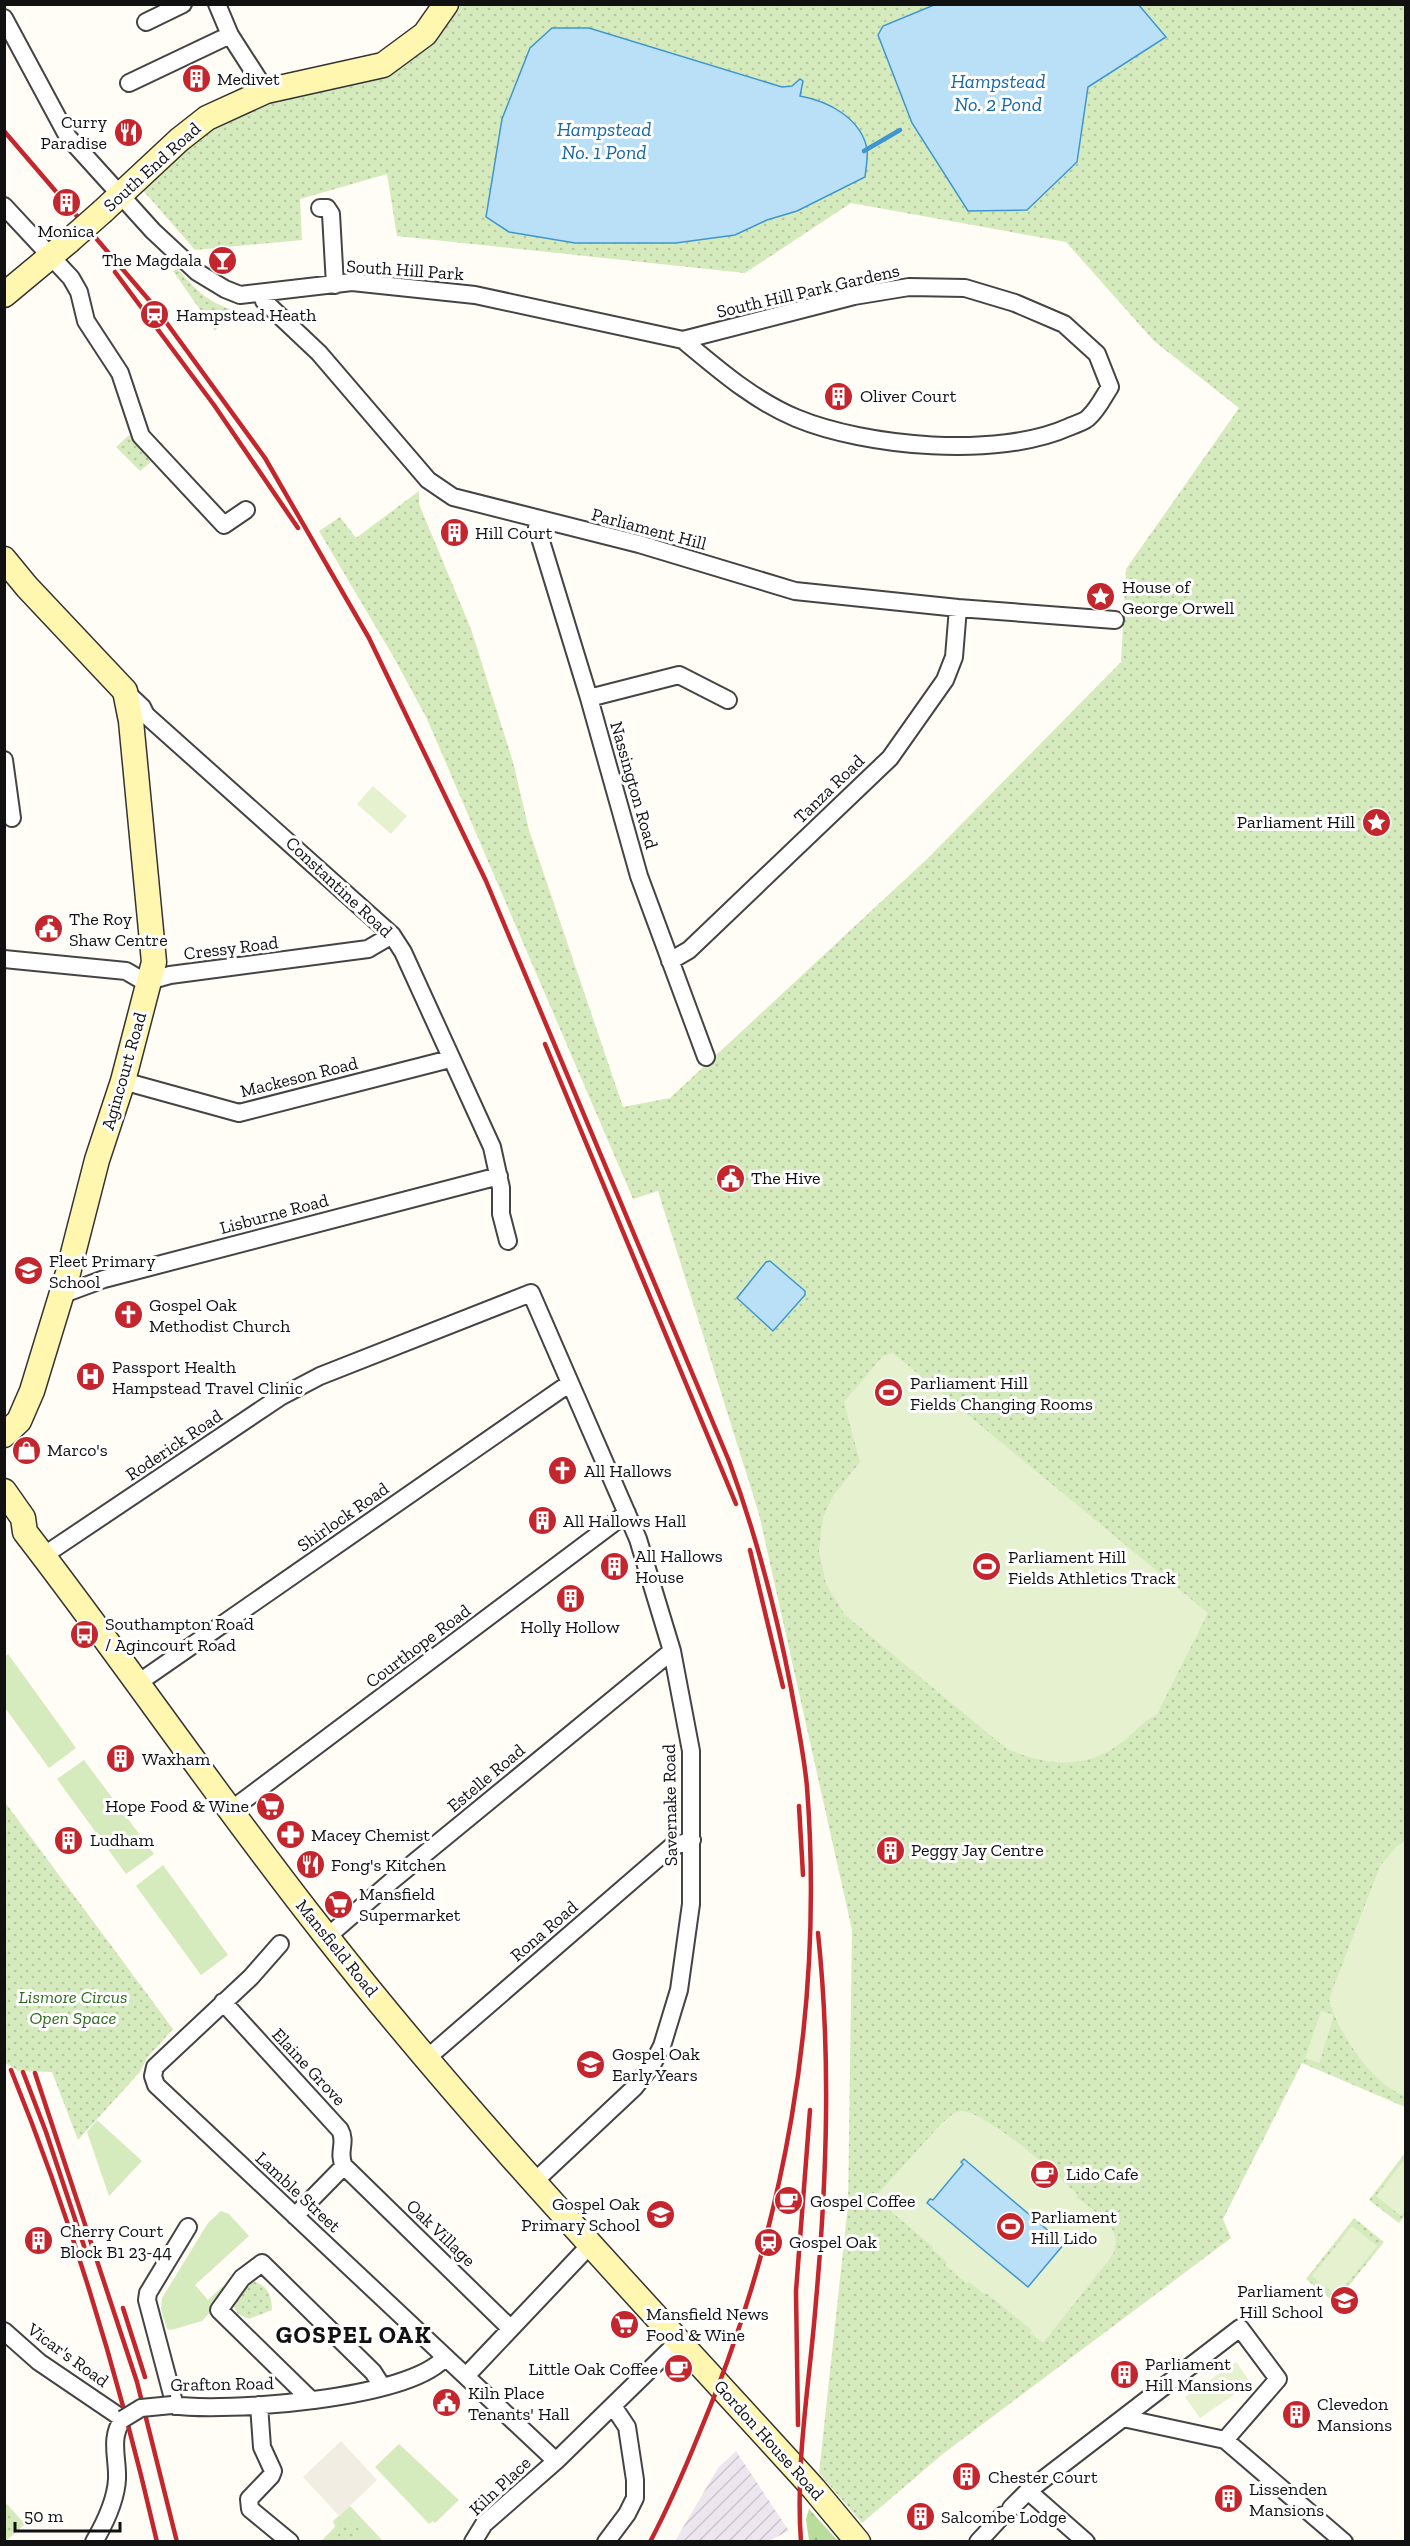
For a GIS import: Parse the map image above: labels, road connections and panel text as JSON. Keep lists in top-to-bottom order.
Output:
{
  "streets": {
    "main road": [
      "South End Road",
      "Agincourt Road",
      "Mansfield Road",
      "Gordon House Road"
    ],
    "street": [
      "South Hill Park",
      "South Hill Park Gardens",
      "Parliament Hill",
      "Nassington Road",
      "Tanza Road",
      "Constantine Road",
      "Cressy Road",
      "Mackeson Road",
      "Lisburne Road",
      "Roderick Road",
      "Shirlock Road",
      "Courthope Road",
      "Estelle Road",
      "Savernake Road",
      "Rona Road",
      "Elaine Grove",
      "Lamble Street",
      "Oak Village",
      "Vicar's Road",
      "Grafton Road",
      "Kiln Place"
    ]
  },
  "crossings": [
    ["South End Road", "South Hill Park"],
    ["South Hill Park", "South Hill Park Gardens"],
    ["South Hill Park", "Parliament Hill"],
    ["Parliament Hill", "Nassington Road"],
    ["Parliament Hill", "Tanza Road"],
    ["Nassington Road", "Tanza Road"],
    ["Constantine Road", "Cressy Road"],
    ["Constantine Road", "Agincourt Road"],
    ["Constantine Road", "Mackeson Road"],
    ["Constantine Road", "Lisburne Road"],
    ["Cressy Road", "Agincourt Road"],
    ["Agincourt Road", "Mackeson Road"],
    ["Agincourt Road", "Lisburne Road"],
    ["Roderick Road", "Savernake Road"],
    ["Roderick Road", "Mansfield Road"],
    ["Shirlock Road", "Savernake Road"],
    ["Shirlock Road", "Mansfield Road"],
    ["Courthope Road", "Savernake Road"],
    ["Courthope Road", "Mansfield Road"],
    ["Estelle Road", "Savernake Road"],
    ["Estelle Road", "Mansfield Road"],
    ["Savernake Road", "Rona Road"],
    ["Savernake Road", "Mansfield Road"],
    ["Rona Road", "Mansfield Road"],
    ["Mansfield Road", "Gordon House Road"],
    ["Elaine Grove", "Lamble Street"],
    ["Elaine Grove", "Oak Village"],
    ["Lamble Street", "Grafton Road"],
    ["Lamble Street", "Kiln Place"],
    ["Vicar's Road", "Grafton Road"]
  ],
  "districts": ["GOSPEL OAK"],
  "water": ["Hampstead No. 2 Pond", "Hampstead No. 1 Pond"],
  "parks": ["Lismore Circus Open Space"],
  "places": {
    "building": [
      "Medivet",
      "Monica",
      "Oliver Court",
      "Hill Court",
      "All Hallows Hall",
      "All Hallows House",
      "Holly Hollow",
      "Waxham",
      "Ludham",
      "Peggy Jay Centre",
      "Cherry Court Block B1 23-44",
      "Parliament Hill Mansions",
      "Clevedon Mansions",
      "Chester Court",
      "Lissenden Mansions",
      "Salcombe Lodge"
    ],
    "restaurant": ["Curry Paradise", "Fong's Kitchen"],
    "bar": ["The Magdala"],
    "station": ["Hampstead Heath", "Gospel Oak"],
    "place": ["House of George Orwell", "Parliament Hill"],
    "public building": ["The Roy Shaw Centre", "The Hive", "Kiln Place Tenants' Hall"],
    "school or university": [
      "Fleet Primary School",
      "Gospel Oak Early Years",
      "Gospel Oak Primary School",
      "Parliament Hill School"
    ],
    "church": ["Gospel Oak Methodist Church", "All Hallows"],
    "hospital": ["Passport Health Hampstead Travel Clinic"],
    "sports": ["Parliament Hill Fields Changing Rooms", "Parliament Hill Fields Athletics Track", "Parliament Hill Lido"],
    "shop": ["Marco's"],
    "bus stop": ["Southampton Road / Agincourt Road"],
    "supermarket": ["Hope Food & Wine", "Mansfield Supermarket", "Mansfield News Food & Wine"],
    "pharmacy": ["Macey Chemist"],
    "cafe": ["Lido Cafe", "Gospel Coffee", "Little Oak Coffee"]
  },
  "scale_bar": "50 m"
}
